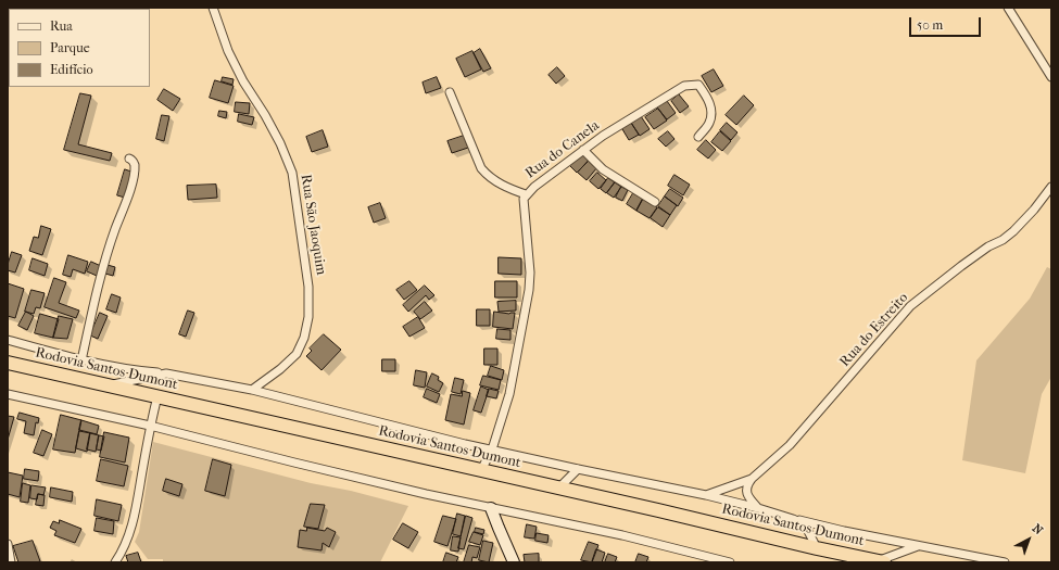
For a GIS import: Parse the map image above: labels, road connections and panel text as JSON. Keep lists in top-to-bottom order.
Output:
{
  "streets": {
    "highway": ["Rodovia Santos Dumont"],
    "street": ["Rua do Canela", "Rua São Jaoquim", "Rua do Estreito"]
  },
  "crossings": [
    ["Rua do Canela", "Rodovia Santos Dumont"]
  ],
  "legend": ["Rua", "Parque", "Edifício"],
  "scale_bar": "50 m",
  "north": "top right"
}
